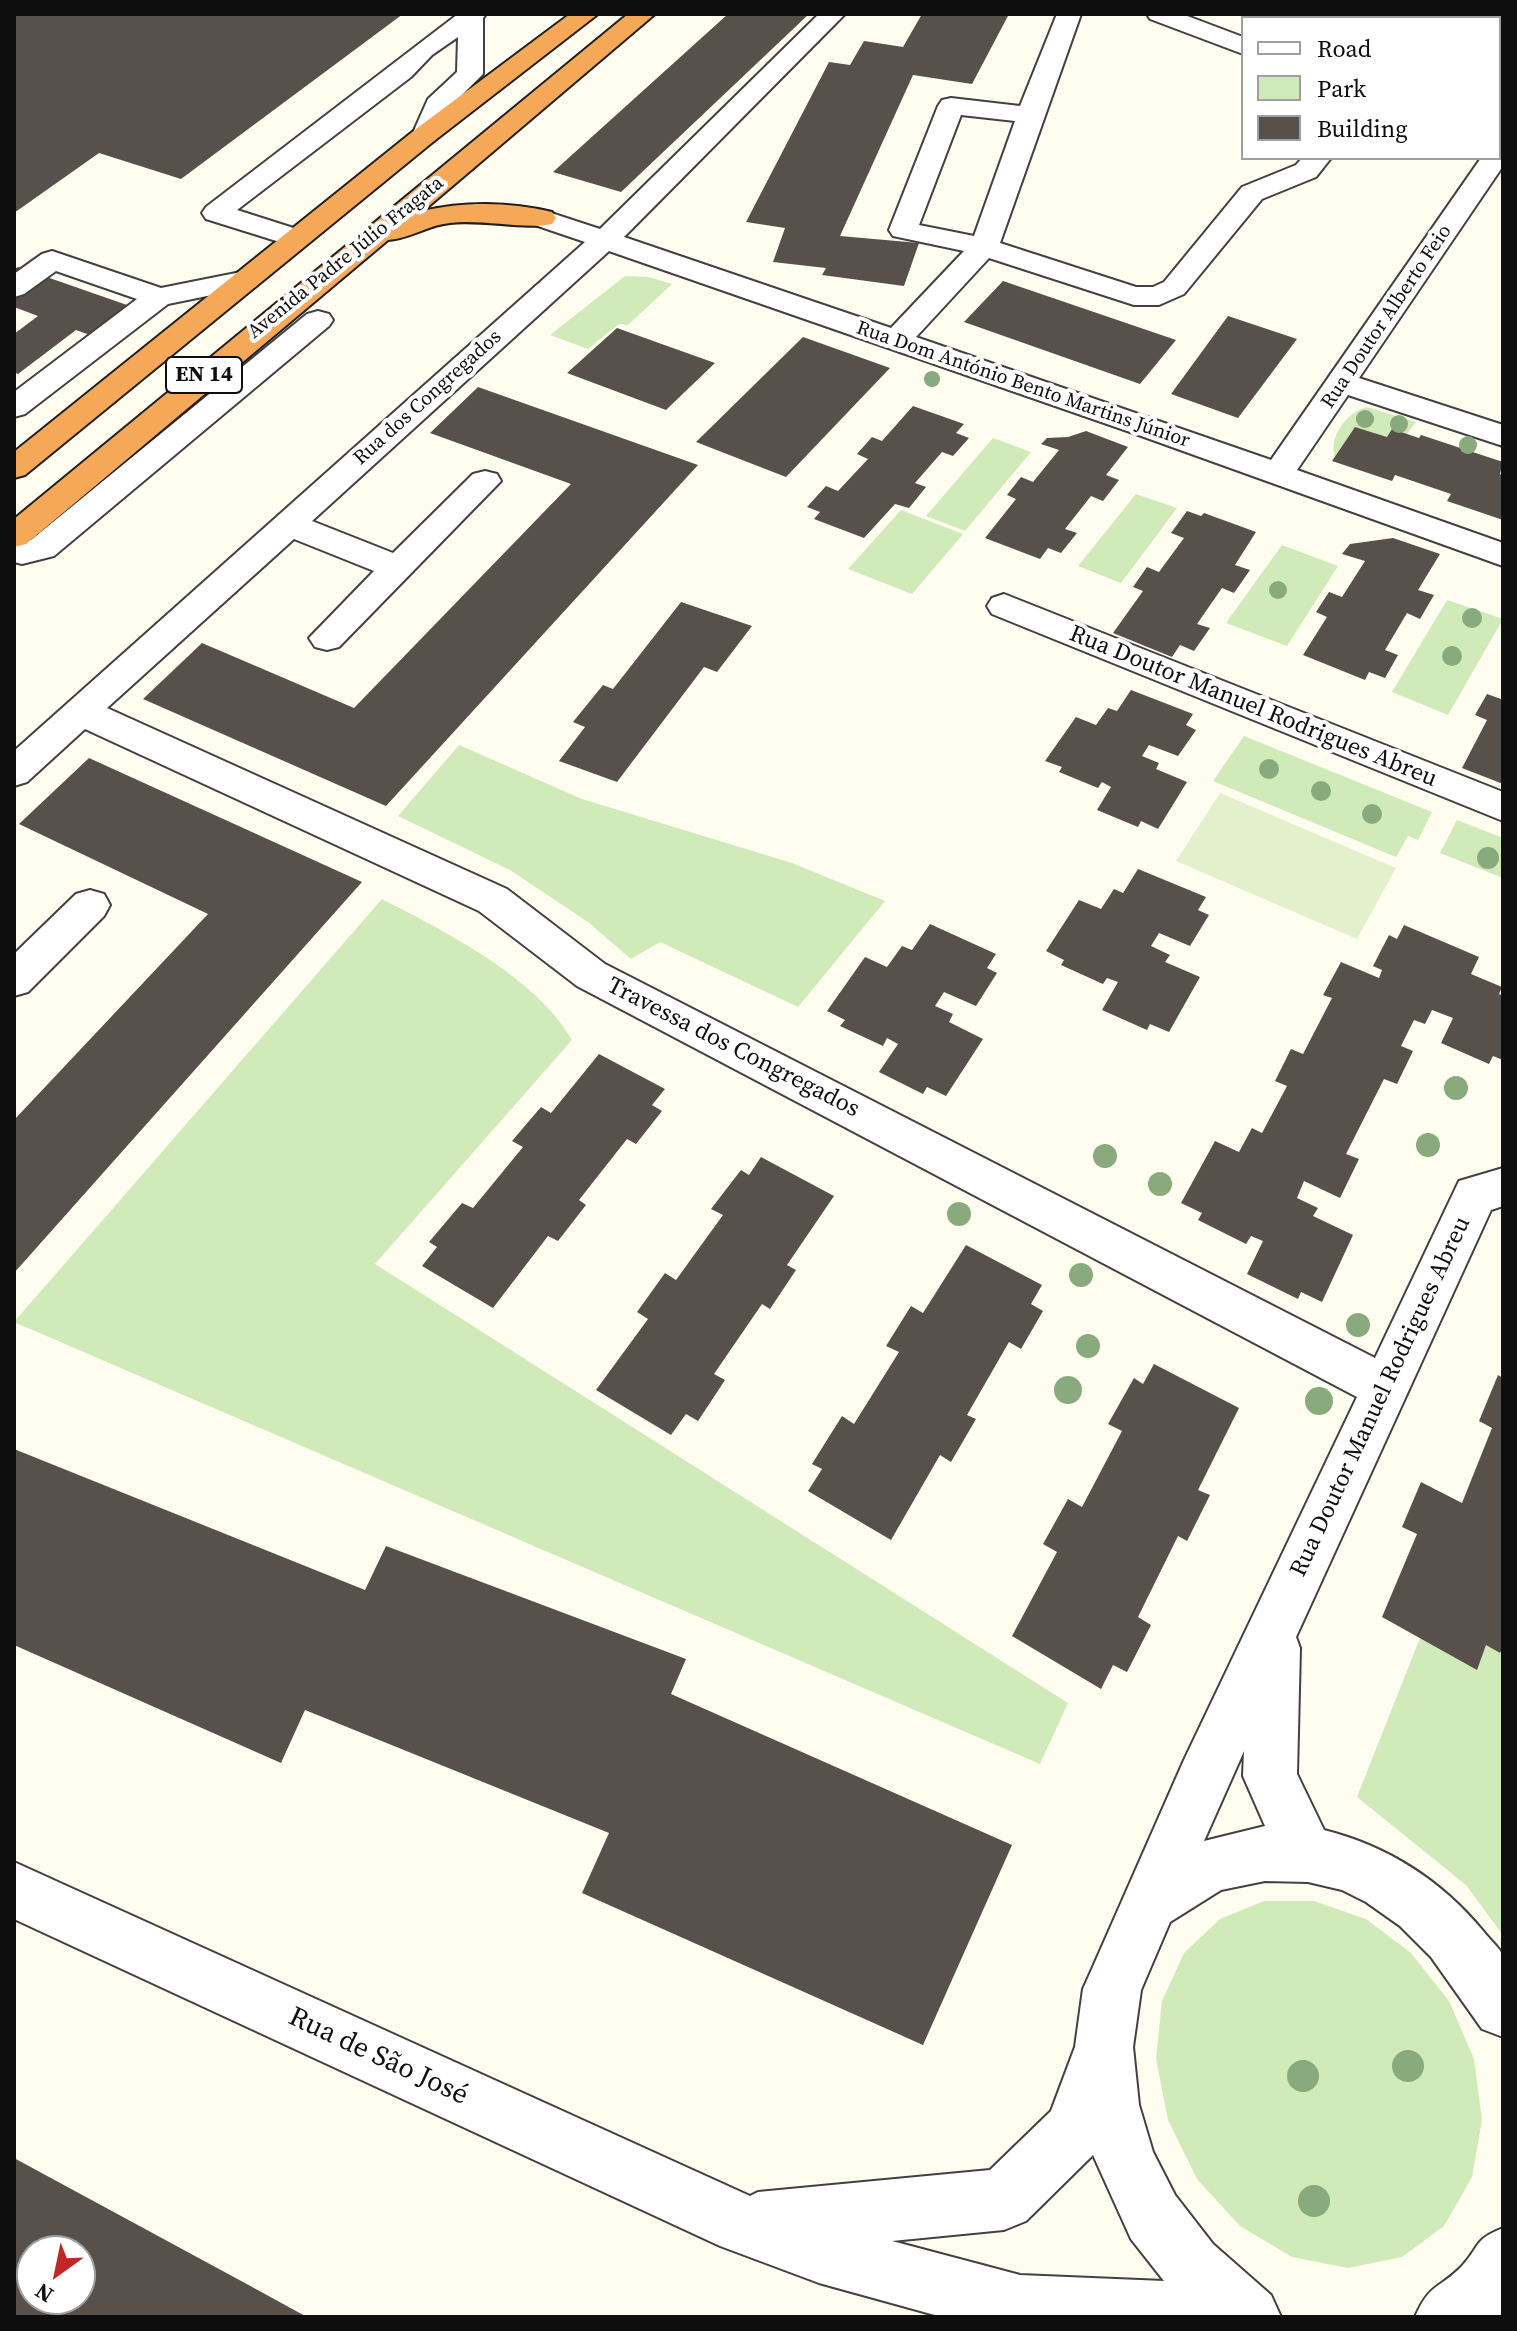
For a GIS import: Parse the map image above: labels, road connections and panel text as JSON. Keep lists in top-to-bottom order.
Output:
{
  "streets": {
    "highway": ["Avenida Padre Júlio Fragata", "EN 14"],
    "street": [
      "Rua Doutor Alberto Feio",
      "Rua Dom António Bento Martins Júnior",
      "Rua dos Congregados",
      "Rua Doutor Manuel Rodrigues Abreu",
      "Travessa dos Congregados",
      "Rua de São José"
    ]
  },
  "crossings": [
    ["Rua Doutor Alberto Feio", "Rua Dom António Bento Martins Júnior"],
    ["Rua Dom António Bento Martins Júnior", "Rua dos Congregados"],
    ["Rua dos Congregados", "Travessa dos Congregados"],
    ["Rua Doutor Manuel Rodrigues Abreu", "Travessa dos Congregados"]
  ],
  "legend": ["Road", "Park", "Building"],
  "north": "bottom left"
}
